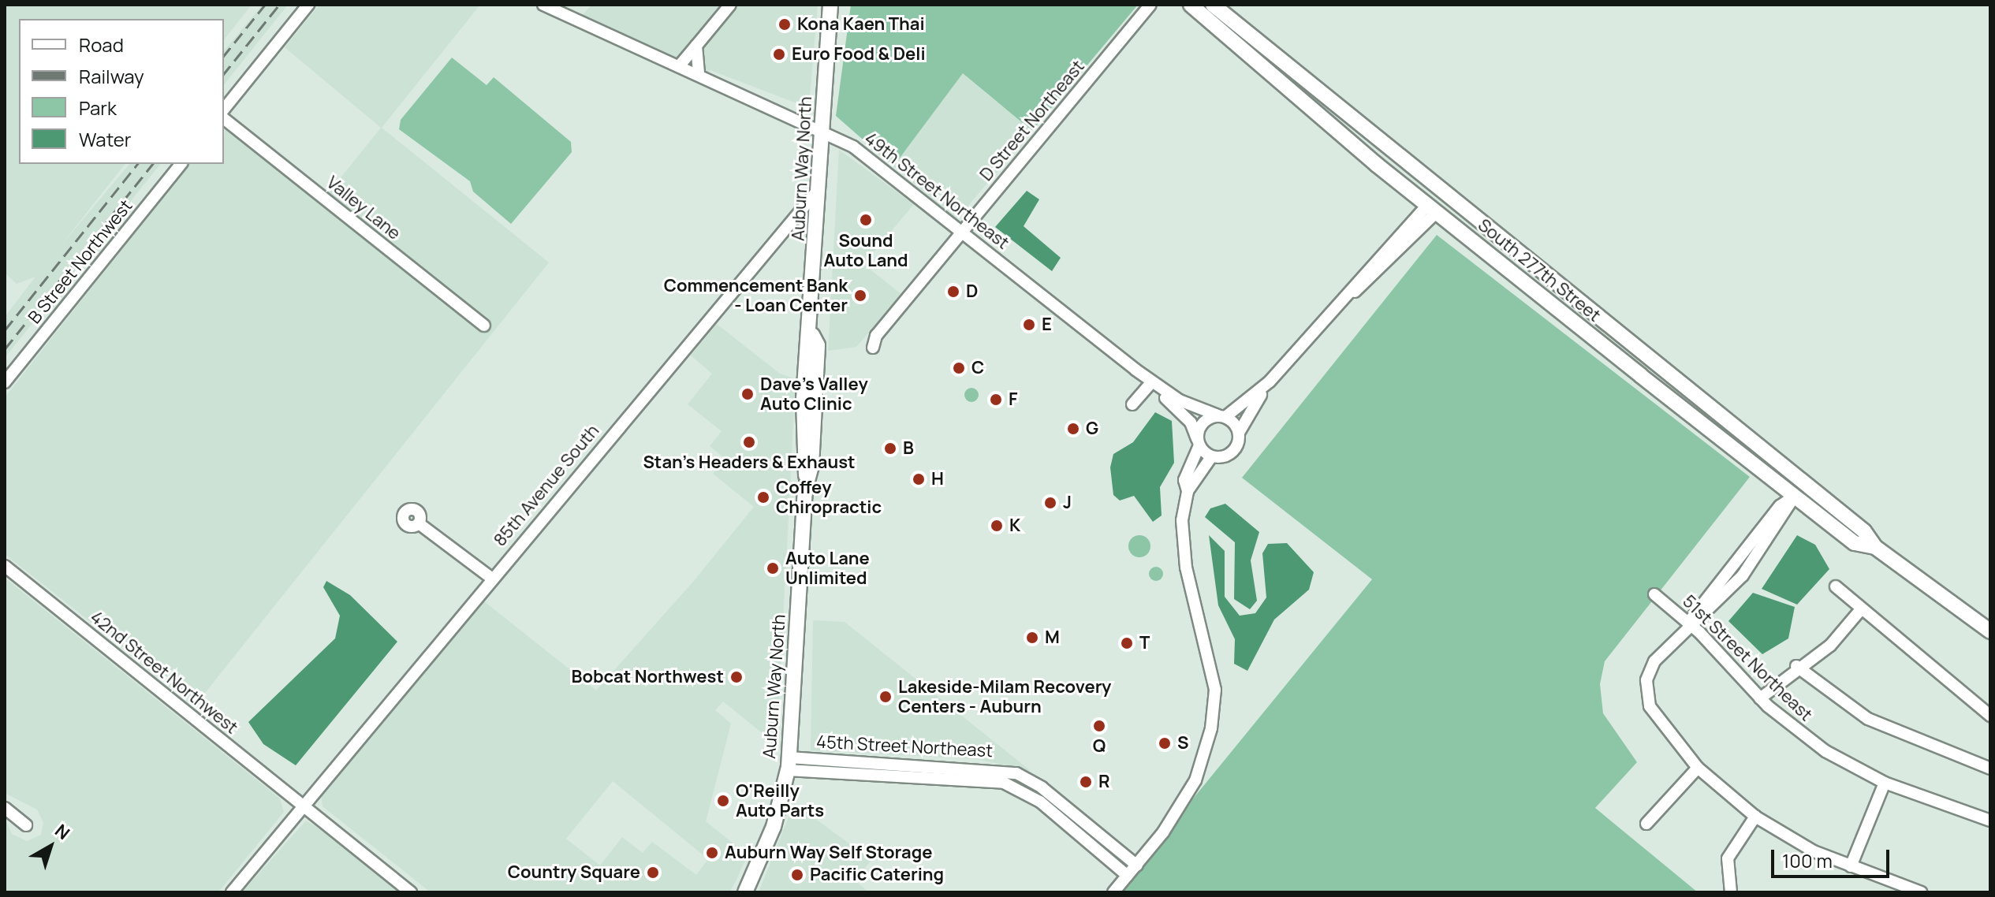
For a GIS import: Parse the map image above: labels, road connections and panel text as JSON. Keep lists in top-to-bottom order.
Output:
{
  "streets": {
    "main road": ["Auburn Way North", "South 277th Street"],
    "street": [
      "D Street Northeast",
      "49th Street Northeast",
      "Valley Lane",
      "B Street Northwest",
      "85th Avenue South",
      "51st Street Northeast",
      "42nd Street Northwest",
      "45th Street Northeast"
    ]
  },
  "crossings": [
    ["D Street Northeast", "49th Street Northeast"],
    ["Auburn Way North", "49th Street Northeast"],
    ["Auburn Way North", "85th Avenue South"],
    ["Auburn Way North", "45th Street Northeast"],
    ["85th Avenue South", "42nd Street Northwest"]
  ],
  "places": [
    "Kona Kaen Thai",
    "Euro Food & Deli",
    "Sound Auto Land",
    "D",
    "Commencement Bank - Loan Center",
    "E",
    "C",
    "Dave's Valley Auto Clinic",
    "F",
    "G",
    "Stan's Headers & Exhaust",
    "B",
    "H",
    "Coffey Chiropractic",
    "J",
    "K",
    "Auto Lane Unlimited",
    "M",
    "T",
    "Bobcat Northwest",
    "Lakeside-Milam Recovery Centers - Auburn",
    "Q",
    "S",
    "R",
    "O'Reilly Auto Parts",
    "Auburn Way Self Storage",
    "Country Square",
    "Pacific Catering"
  ],
  "legend": [
    "Road",
    "Railway",
    "Park",
    "Water"
  ],
  "scale_bar": "100 m",
  "north": "top right"
}
